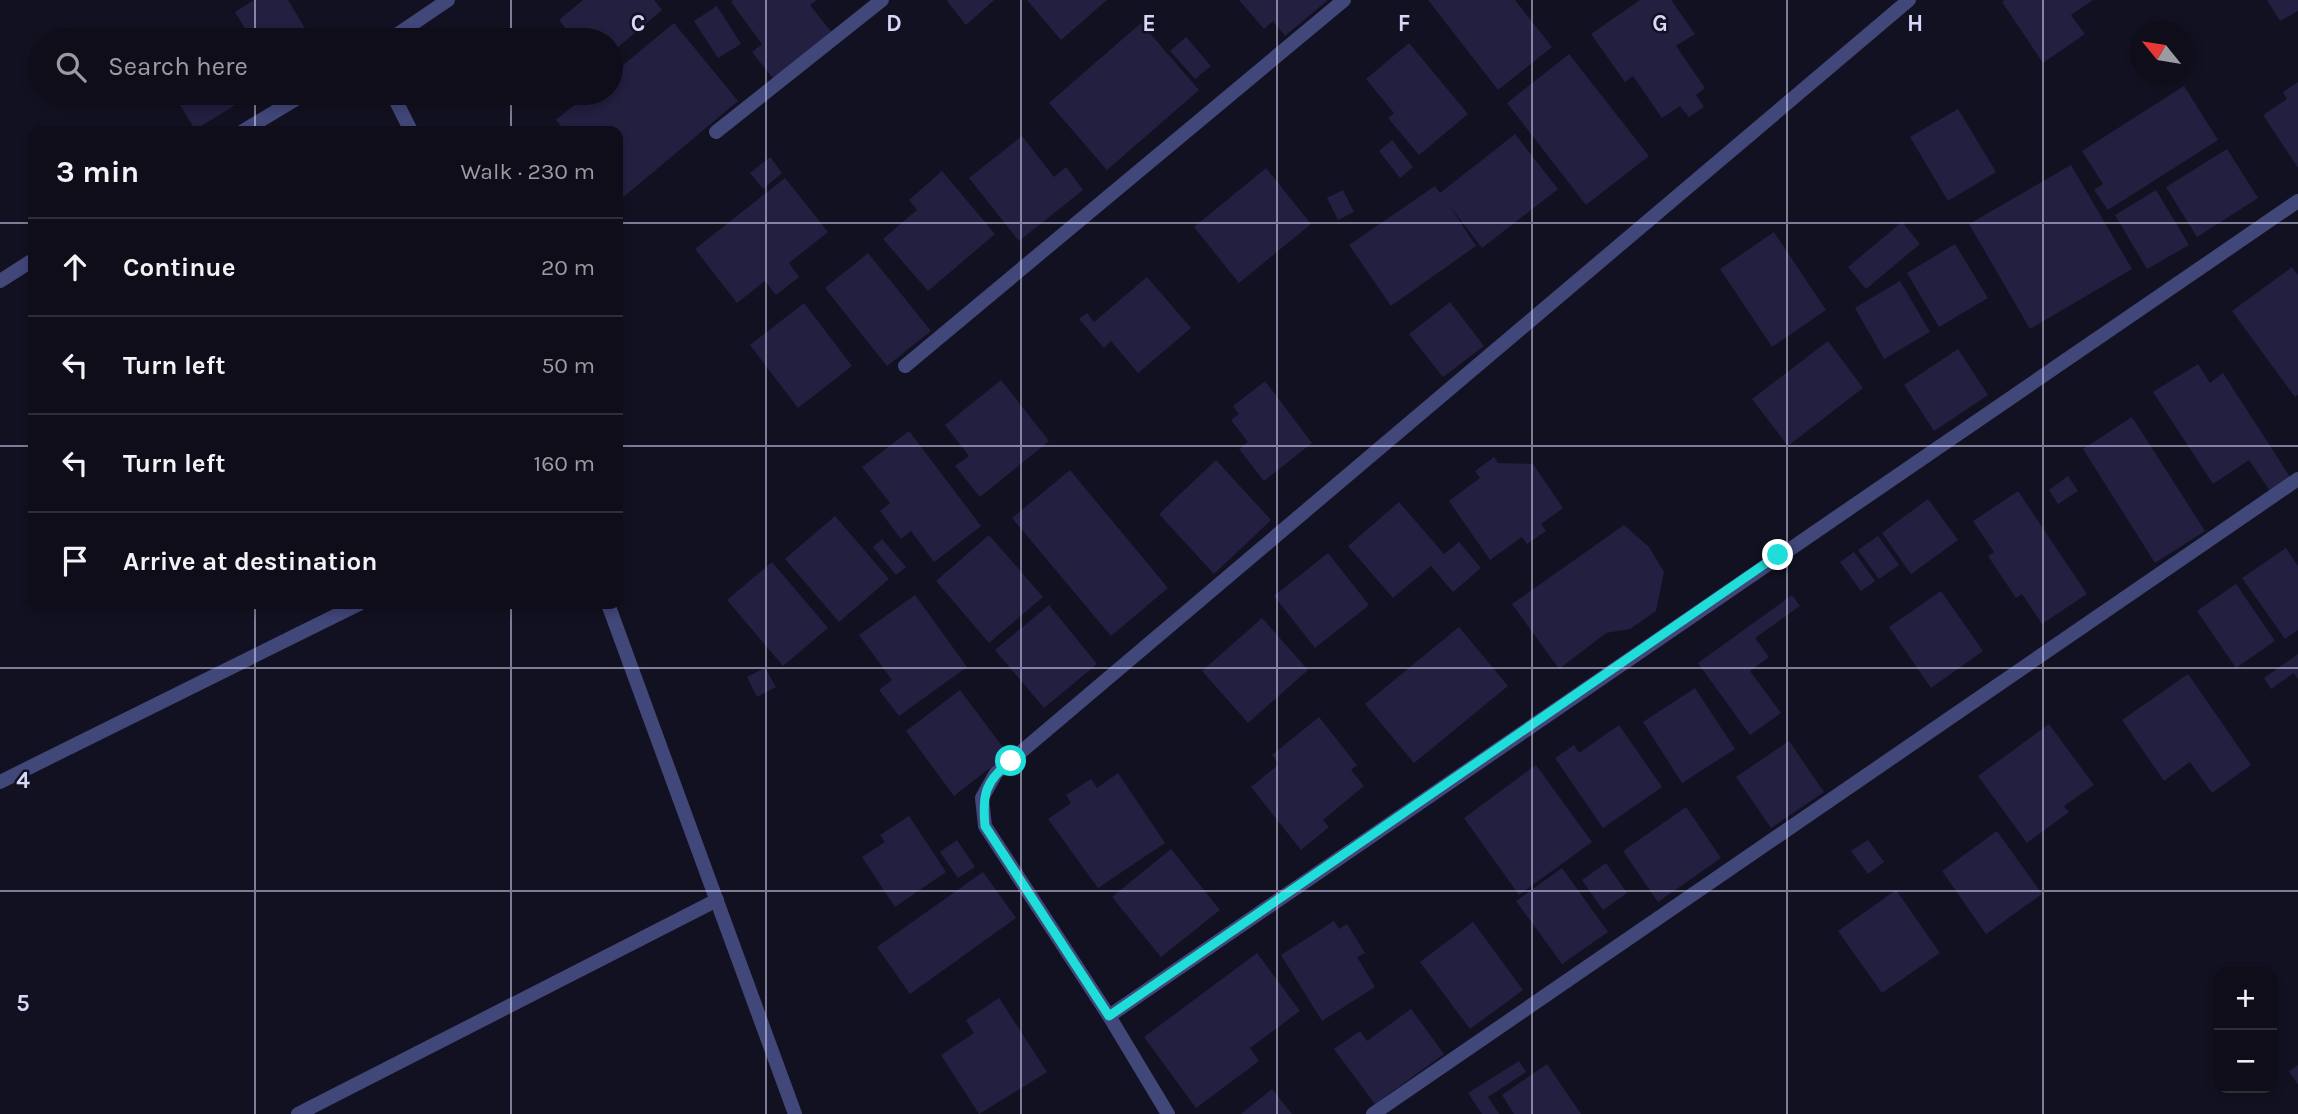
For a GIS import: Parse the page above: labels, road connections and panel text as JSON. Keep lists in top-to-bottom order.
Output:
{
  "north": "top left",
  "page": {
    "search": "Search here",
    "heading": ["3 min", "Walk · 230 m"],
    "list": [
      ["Continue", "20 m"],
      ["Turn left", "50 m"],
      ["Turn left", "160 m"],
      "Arrive at destination"
    ],
    "map_buttons": ["+", "−"]
  },
  "grid": {
    "columns": [
      "C",
      "D",
      "E",
      "F",
      "G",
      "H"
    ],
    "rows": ["4", "5"]
  }
}
